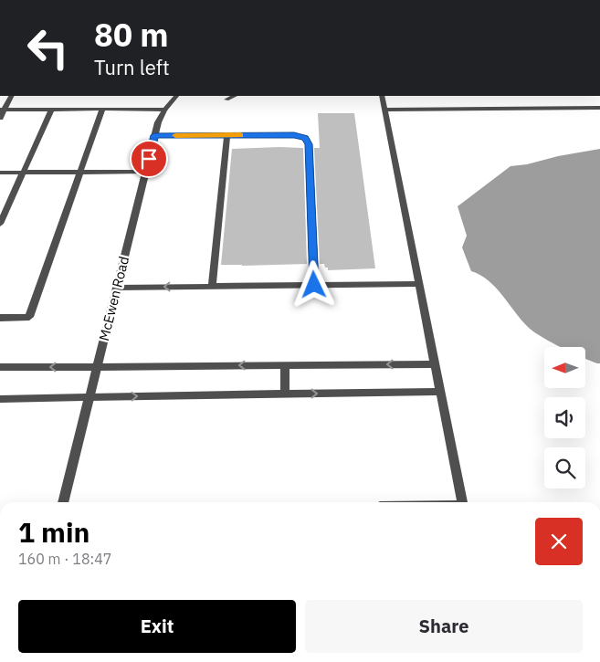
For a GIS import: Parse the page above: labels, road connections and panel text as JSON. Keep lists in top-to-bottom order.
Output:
{
  "streets": {
    "street": ["McEwen Road"]
  },
  "north": "left",
  "page": {
    "turn": ["80 m", "Turn left"],
    "heading": ["1 min", "160 m · 18:47"],
    "buttons": ["Exit", "Share"]
  }
}
